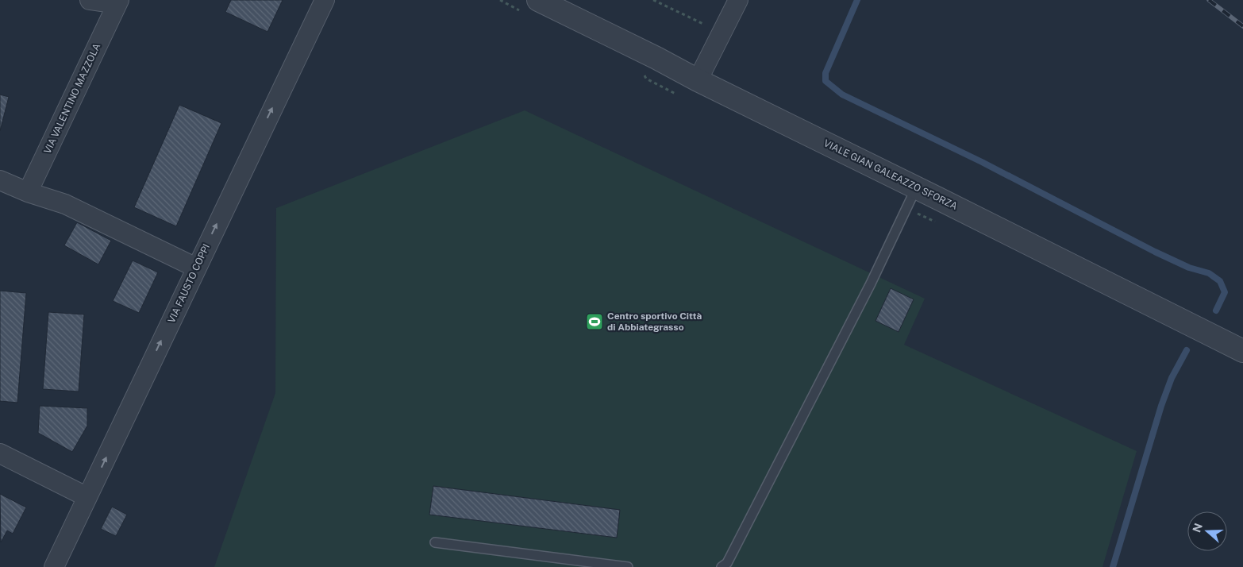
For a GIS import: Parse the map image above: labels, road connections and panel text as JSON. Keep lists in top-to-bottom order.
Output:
{
  "streets": {
    "street": ["VIA VALENTINO MAZZOLA", "VIALE GIAN GALEAZZO SFORZA", "VIA FAUSTO COPPI"]
  },
  "one_way": ["VIA FAUSTO COPPI"],
  "places": {
    "sports": ["Centro sportivo Città di Abbiategrasso"]
  },
  "north": "left"
}
